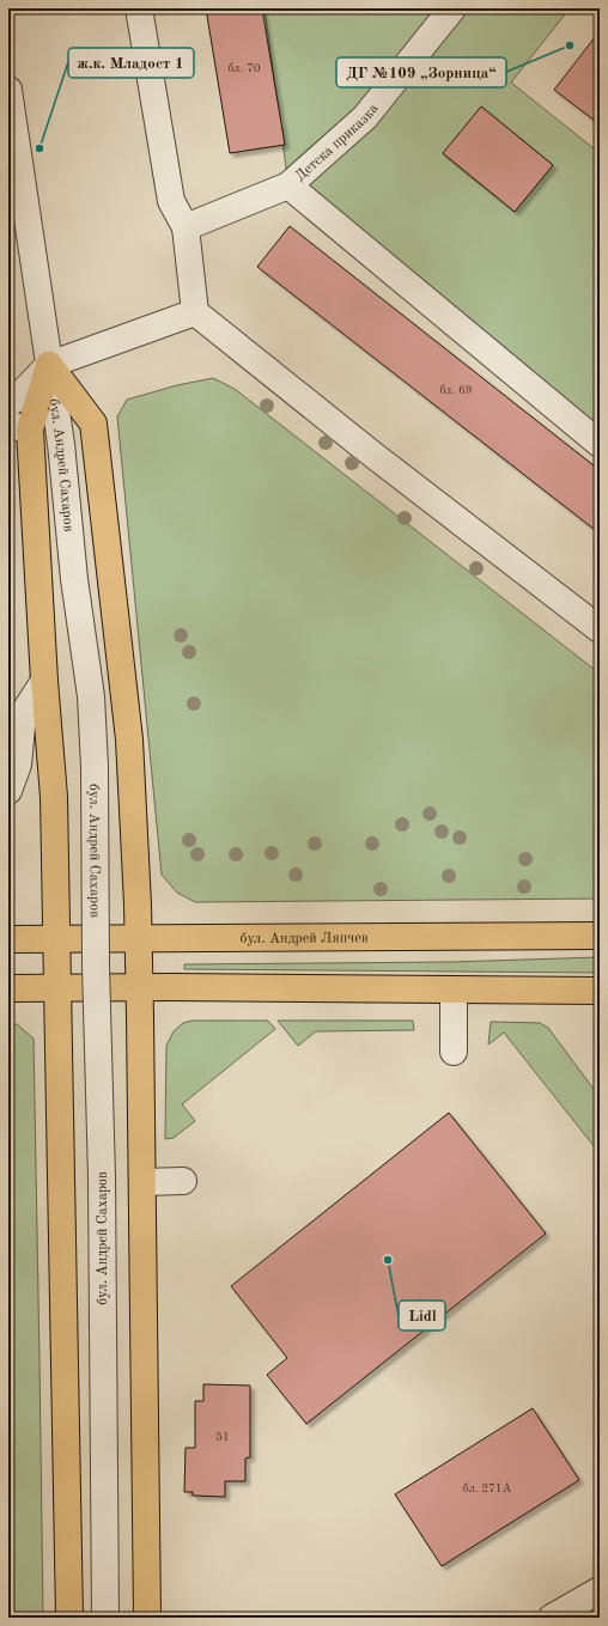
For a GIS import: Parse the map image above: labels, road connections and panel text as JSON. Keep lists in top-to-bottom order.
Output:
{
  "streets": {
    "main road": ["бул. Андрей Ляпчев"],
    "street": ["Детска приказка", "бул. Андрей Сахаров"]
  },
  "places": ["ДГ №109 „Зорница“", "ж.к. Младост 1", "Lidl"],
  "house_numbers": [
    "бл. 70",
    "бл. 69",
    "51",
    "бл. 271А"
  ]
}
